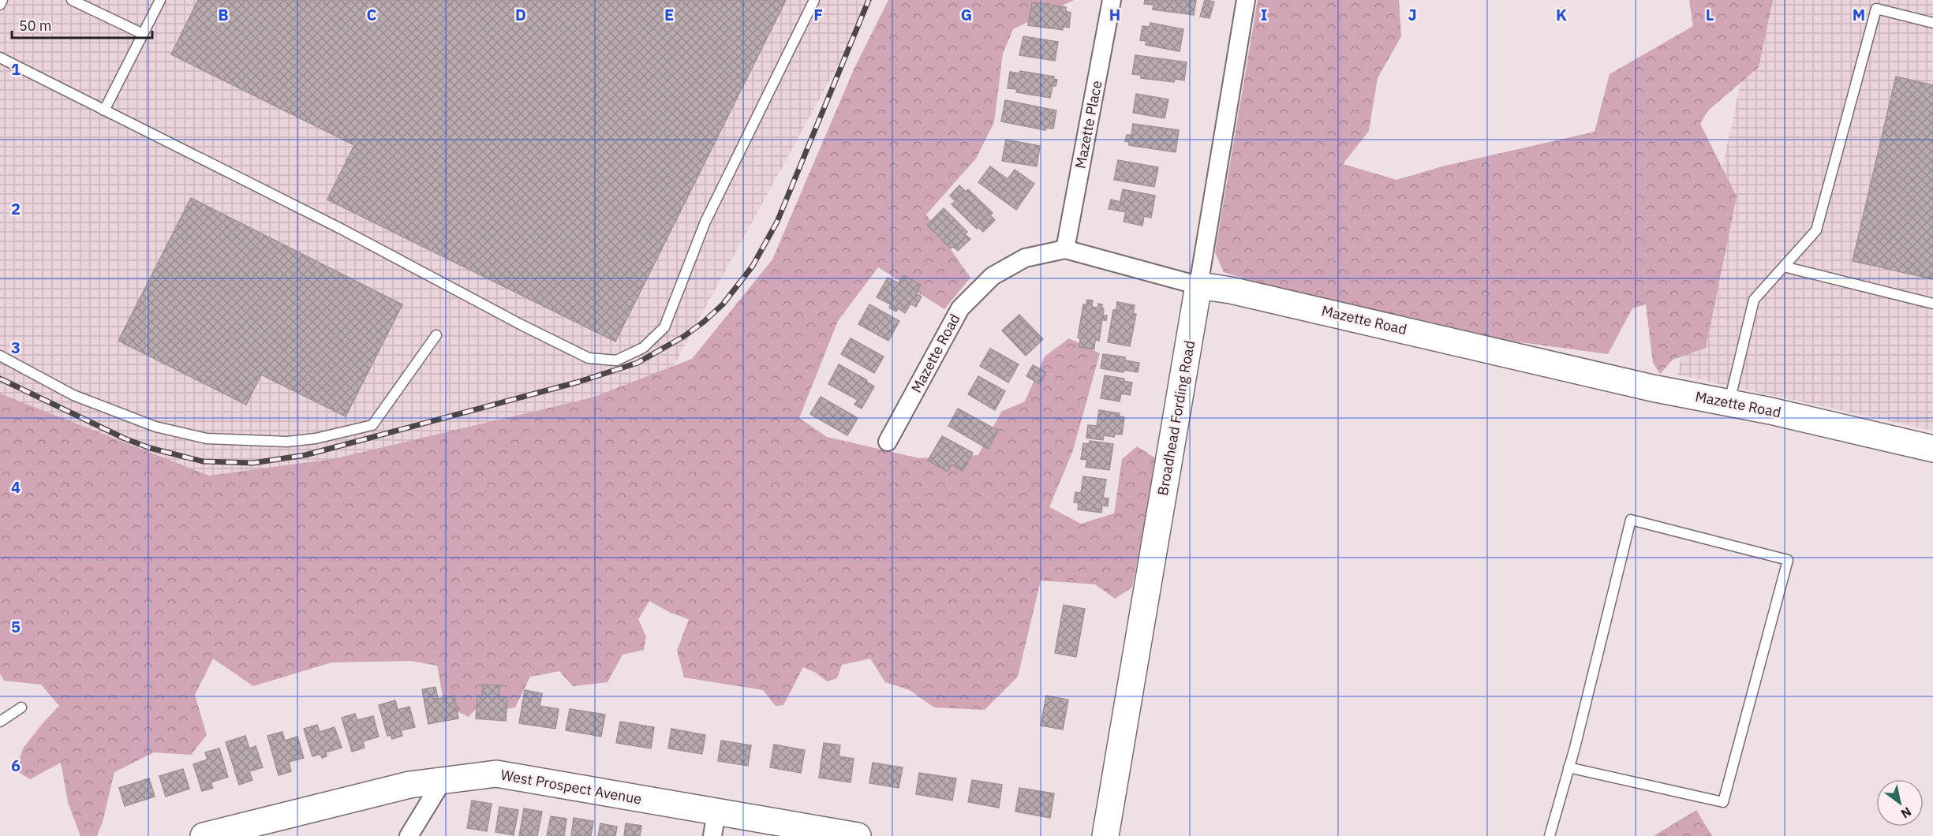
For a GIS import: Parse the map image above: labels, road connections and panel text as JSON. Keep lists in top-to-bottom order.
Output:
{
  "streets": {
    "street": [
      "Mazette Place",
      "Mazette Road",
      "Broadhead Fording Road",
      "West Prospect Avenue"
    ]
  },
  "crossings": [
    ["Mazette Place", "Mazette Road"],
    ["Mazette Road", "Broadhead Fording Road"]
  ],
  "scale_bar": "50 m",
  "north": "bottom right",
  "grid": {
    "columns": [
      "B",
      "C",
      "D",
      "E",
      "F",
      "G",
      "H",
      "I",
      "J",
      "K",
      "L",
      "M"
    ],
    "rows": [
      "1",
      "2",
      "3",
      "4",
      "5",
      "6"
    ]
  }
}
